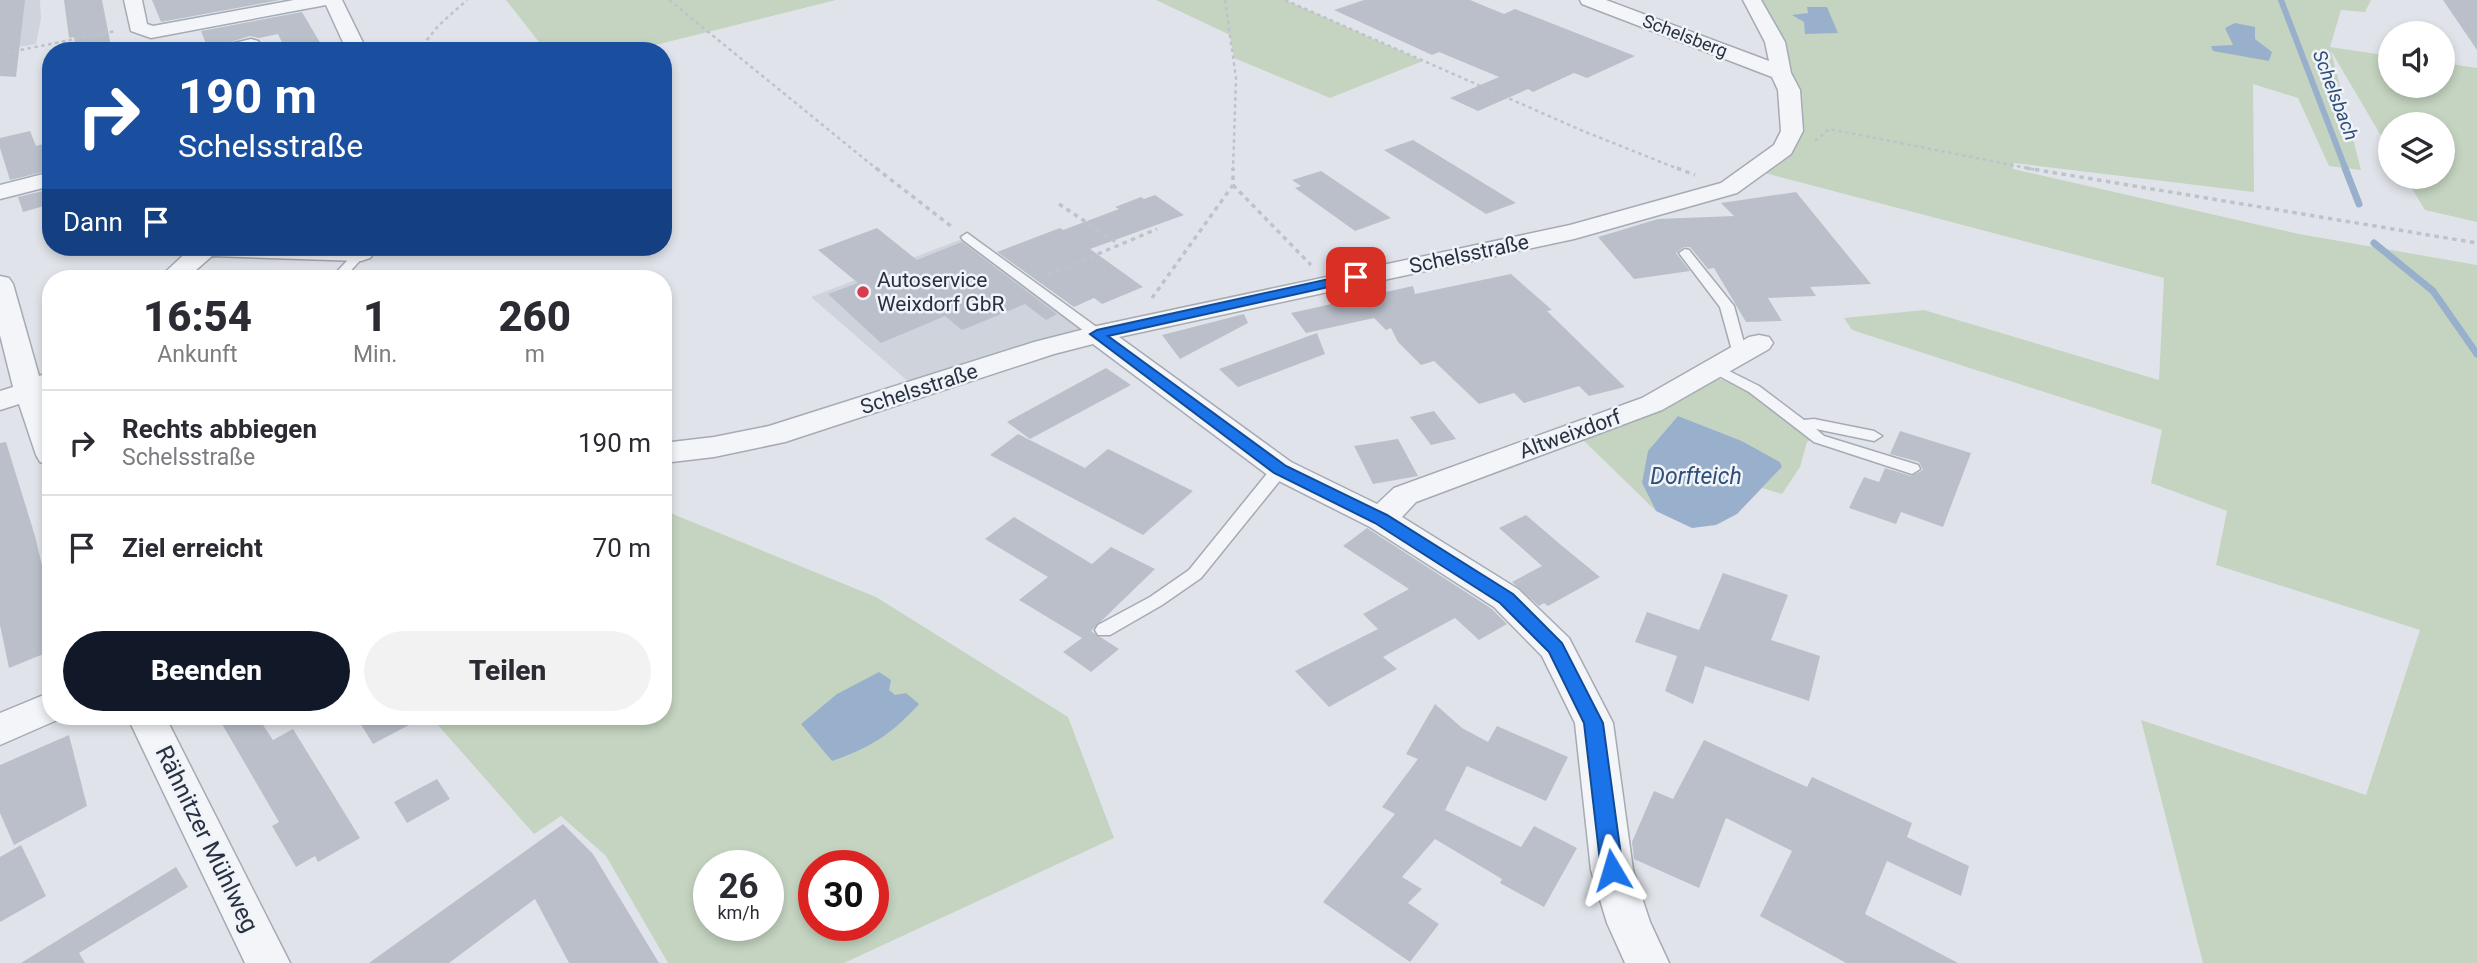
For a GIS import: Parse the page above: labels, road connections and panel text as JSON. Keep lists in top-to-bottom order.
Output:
{
  "streets": {
    "street": [
      "Schelsberg",
      "Schelsstraße",
      "Altweixdorf",
      "Rähnitzer Mühlweg"
    ]
  },
  "crossings": [
    ["Schelsberg", "Schelsstraße"]
  ],
  "water": ["Schelsbach", "Dorfteich"],
  "places": ["Autoservice Weixdorf GbR"],
  "page": {
    "turn": ["190 m", "Schelsstraße"],
    "then": "Dann",
    "eta": [
      "16:54",
      "Ankunft",
      "1",
      "Min.",
      "260",
      "m"
    ],
    "list": [
      {
        "name": "Rechts abbiegen",
        "note": "Schelsstraße",
        "value": "190 m"
      },
      {
        "name": "Ziel erreicht",
        "value": "70 m"
      }
    ],
    "buttons": ["Beenden", "Teilen"],
    "speed": "26 km/h",
    "limit": "30"
  }
}
